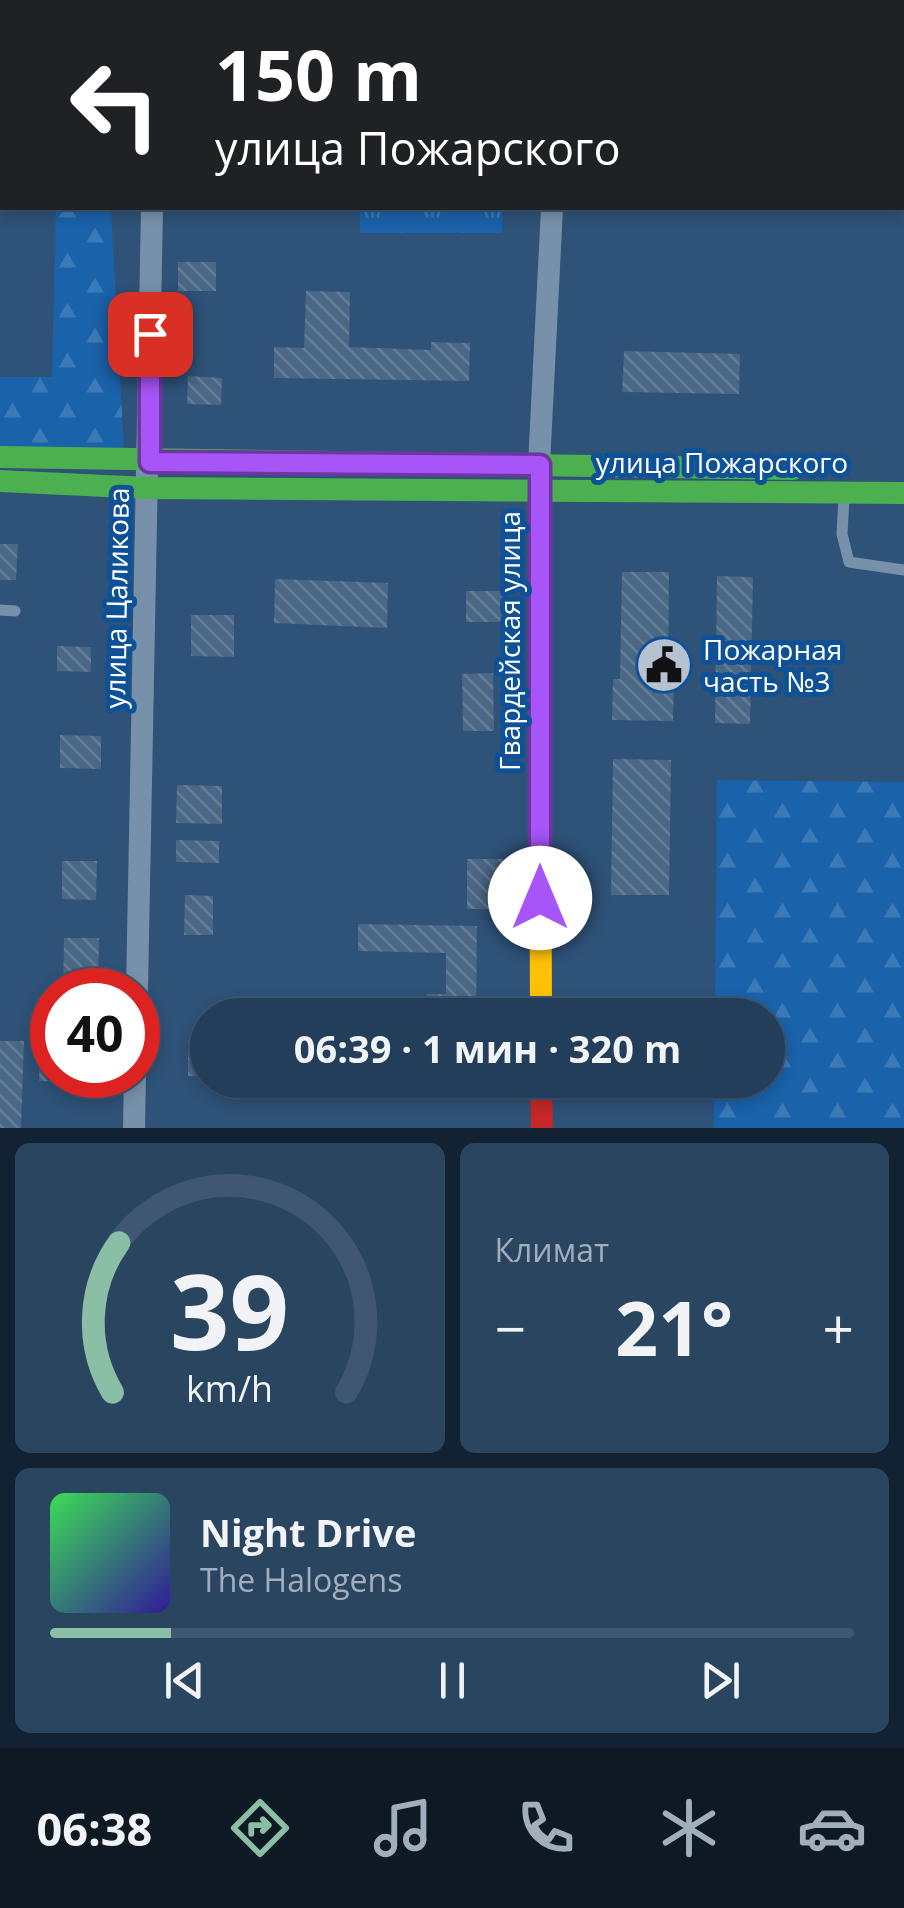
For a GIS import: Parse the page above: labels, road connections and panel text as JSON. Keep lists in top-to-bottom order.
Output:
{
  "streets": {
    "main road": ["улица Пожарского", "Гвардейская улица"],
    "street": ["улица Цаликова"]
  },
  "crossings": [
    ["улица Пожарского", "улица Цаликова"],
    ["улица Пожарского", "Гвардейская улица"]
  ],
  "places": {
    "public building": ["Пожарная часть №3"]
  },
  "page": {
    "turn": ["150 m", "улица Пожарского"],
    "limit": "40",
    "trip": "06:39 · 1 мин · 320 m",
    "tile": "Климат",
    "heat": ["−", "21°", "+"],
    "song": ["Night Drive", "The Halogens"],
    "tabs": "06:38",
    "gauge": ["39", "km/h"]
  }
}
